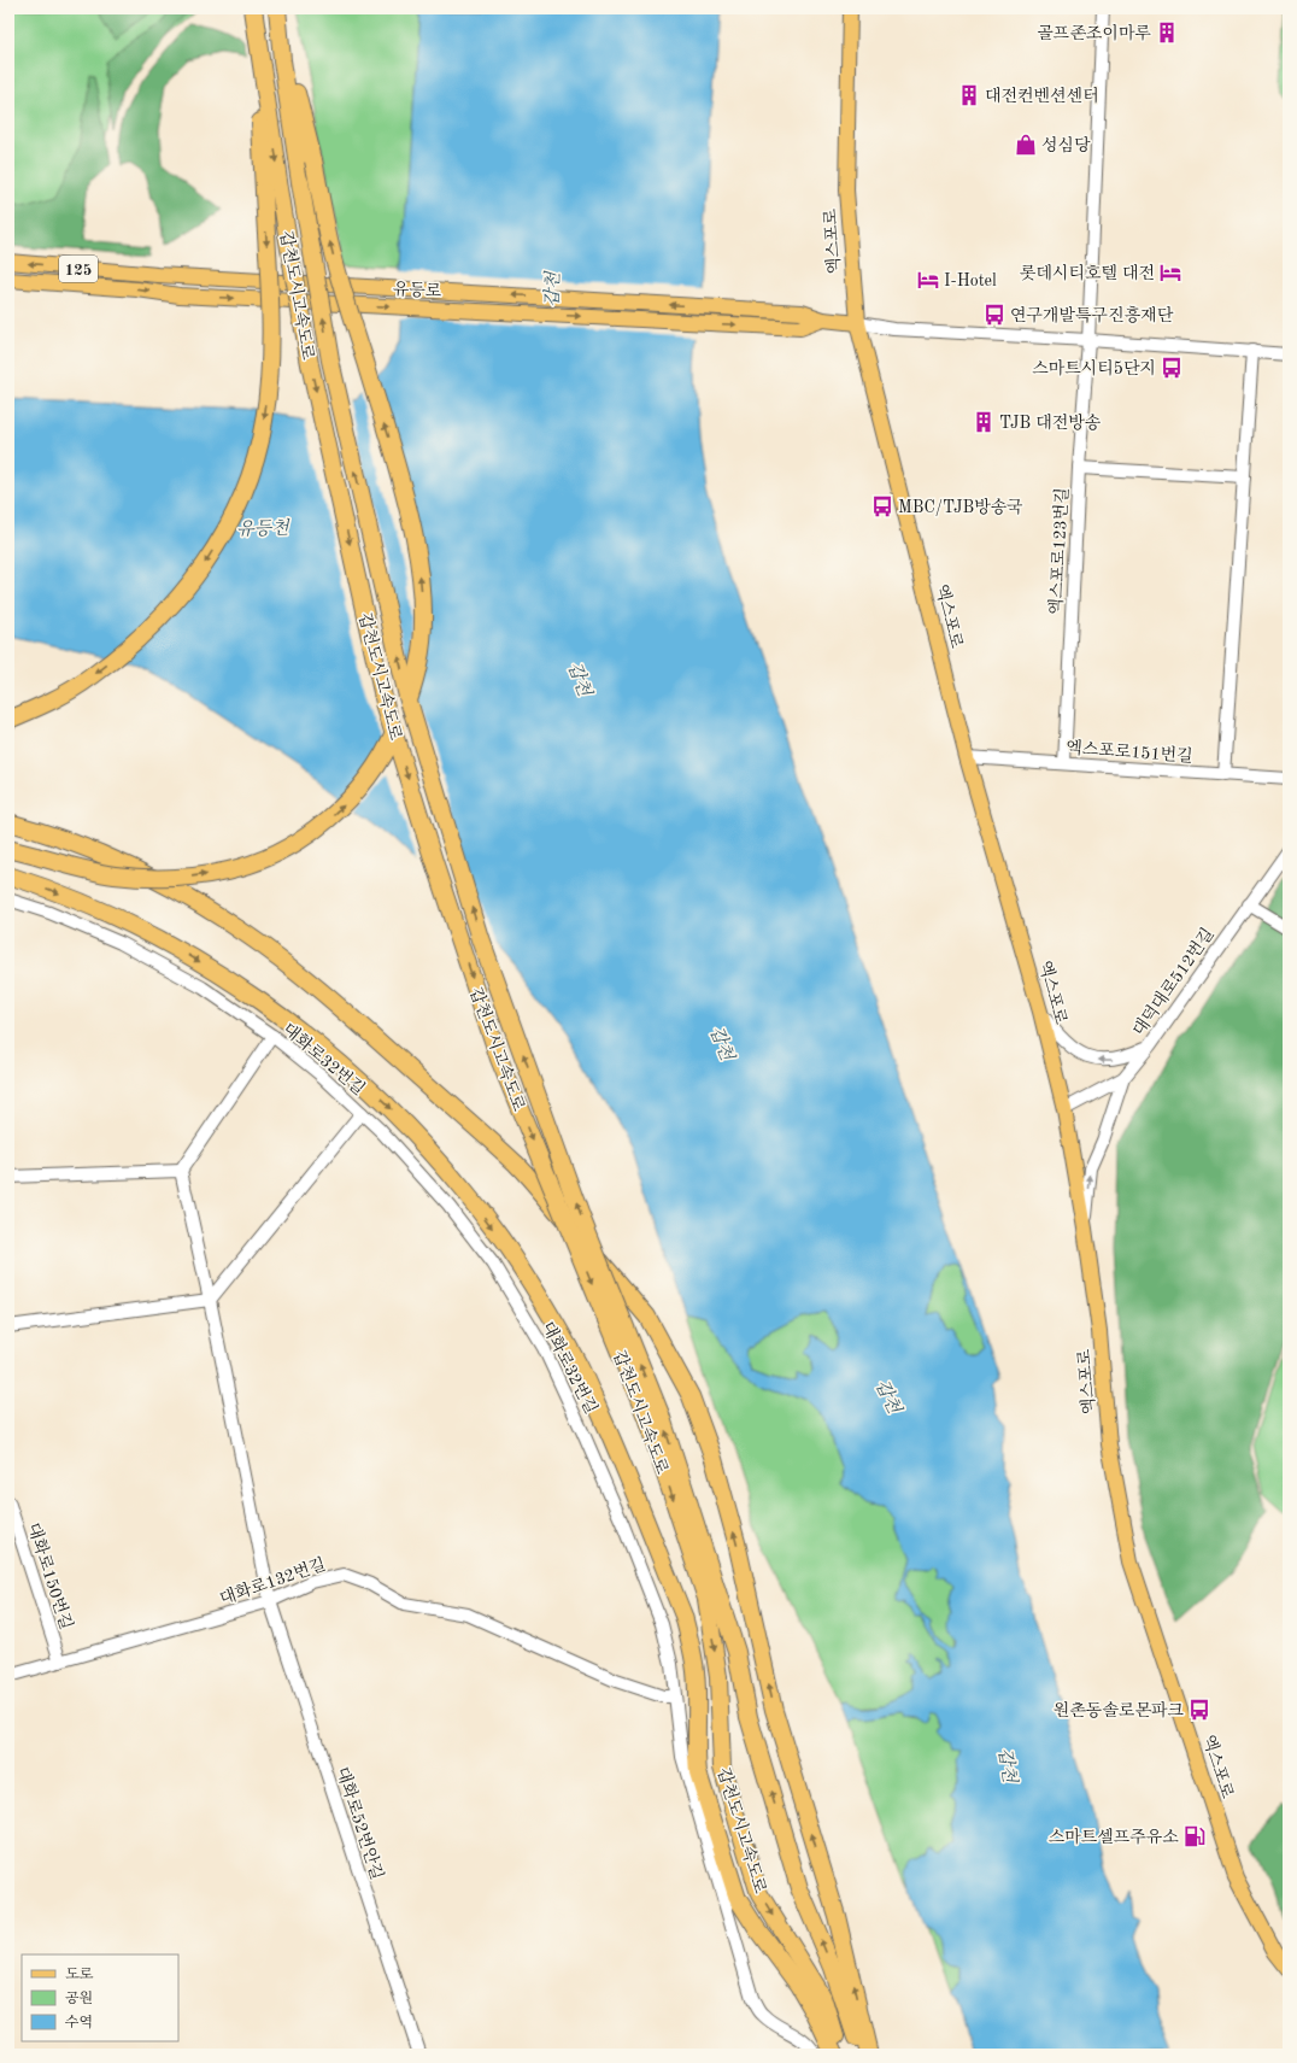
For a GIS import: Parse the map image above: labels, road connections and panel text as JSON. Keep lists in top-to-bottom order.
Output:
{
  "streets": {
    "highway": ["갑천도시고속도로"],
    "main road": ["엑스포로", "125", "유등로"],
    "street": [
      "엑스포로123번길",
      "엑스포로151번길",
      "대덕대로512번길",
      "대화로32번길",
      "대화로150번길",
      "대화로132번길",
      "대화로52번안길"
    ]
  },
  "crossings": [
    ["엑스포로", "유등로"],
    ["엑스포로", "엑스포로151번길"],
    ["엑스포로", "대덕대로512번길"],
    ["엑스포로123번길", "엑스포로151번길"],
    ["대화로32번길", "대화로132번길"],
    ["대화로150번길", "대화로132번길"],
    ["대화로132번길", "대화로52번안길"]
  ],
  "water": ["갑천", "유등천"],
  "places": {
    "building": ["골프존조이마루", "대전컨벤션센터", "TJB 대전방송"],
    "shop": ["성심당"],
    "hotel": ["롯데시티호텔 대전", "I-Hotel"],
    "bus stop": [
      "연구개발특구진흥재단",
      "스마트시티5단지",
      "MBC/TJB방송국",
      "원촌동솔로몬파크"
    ],
    "fuel station": ["스마트셀프주유소"]
  },
  "legend": ["도로", "공원", "수역"]
}
